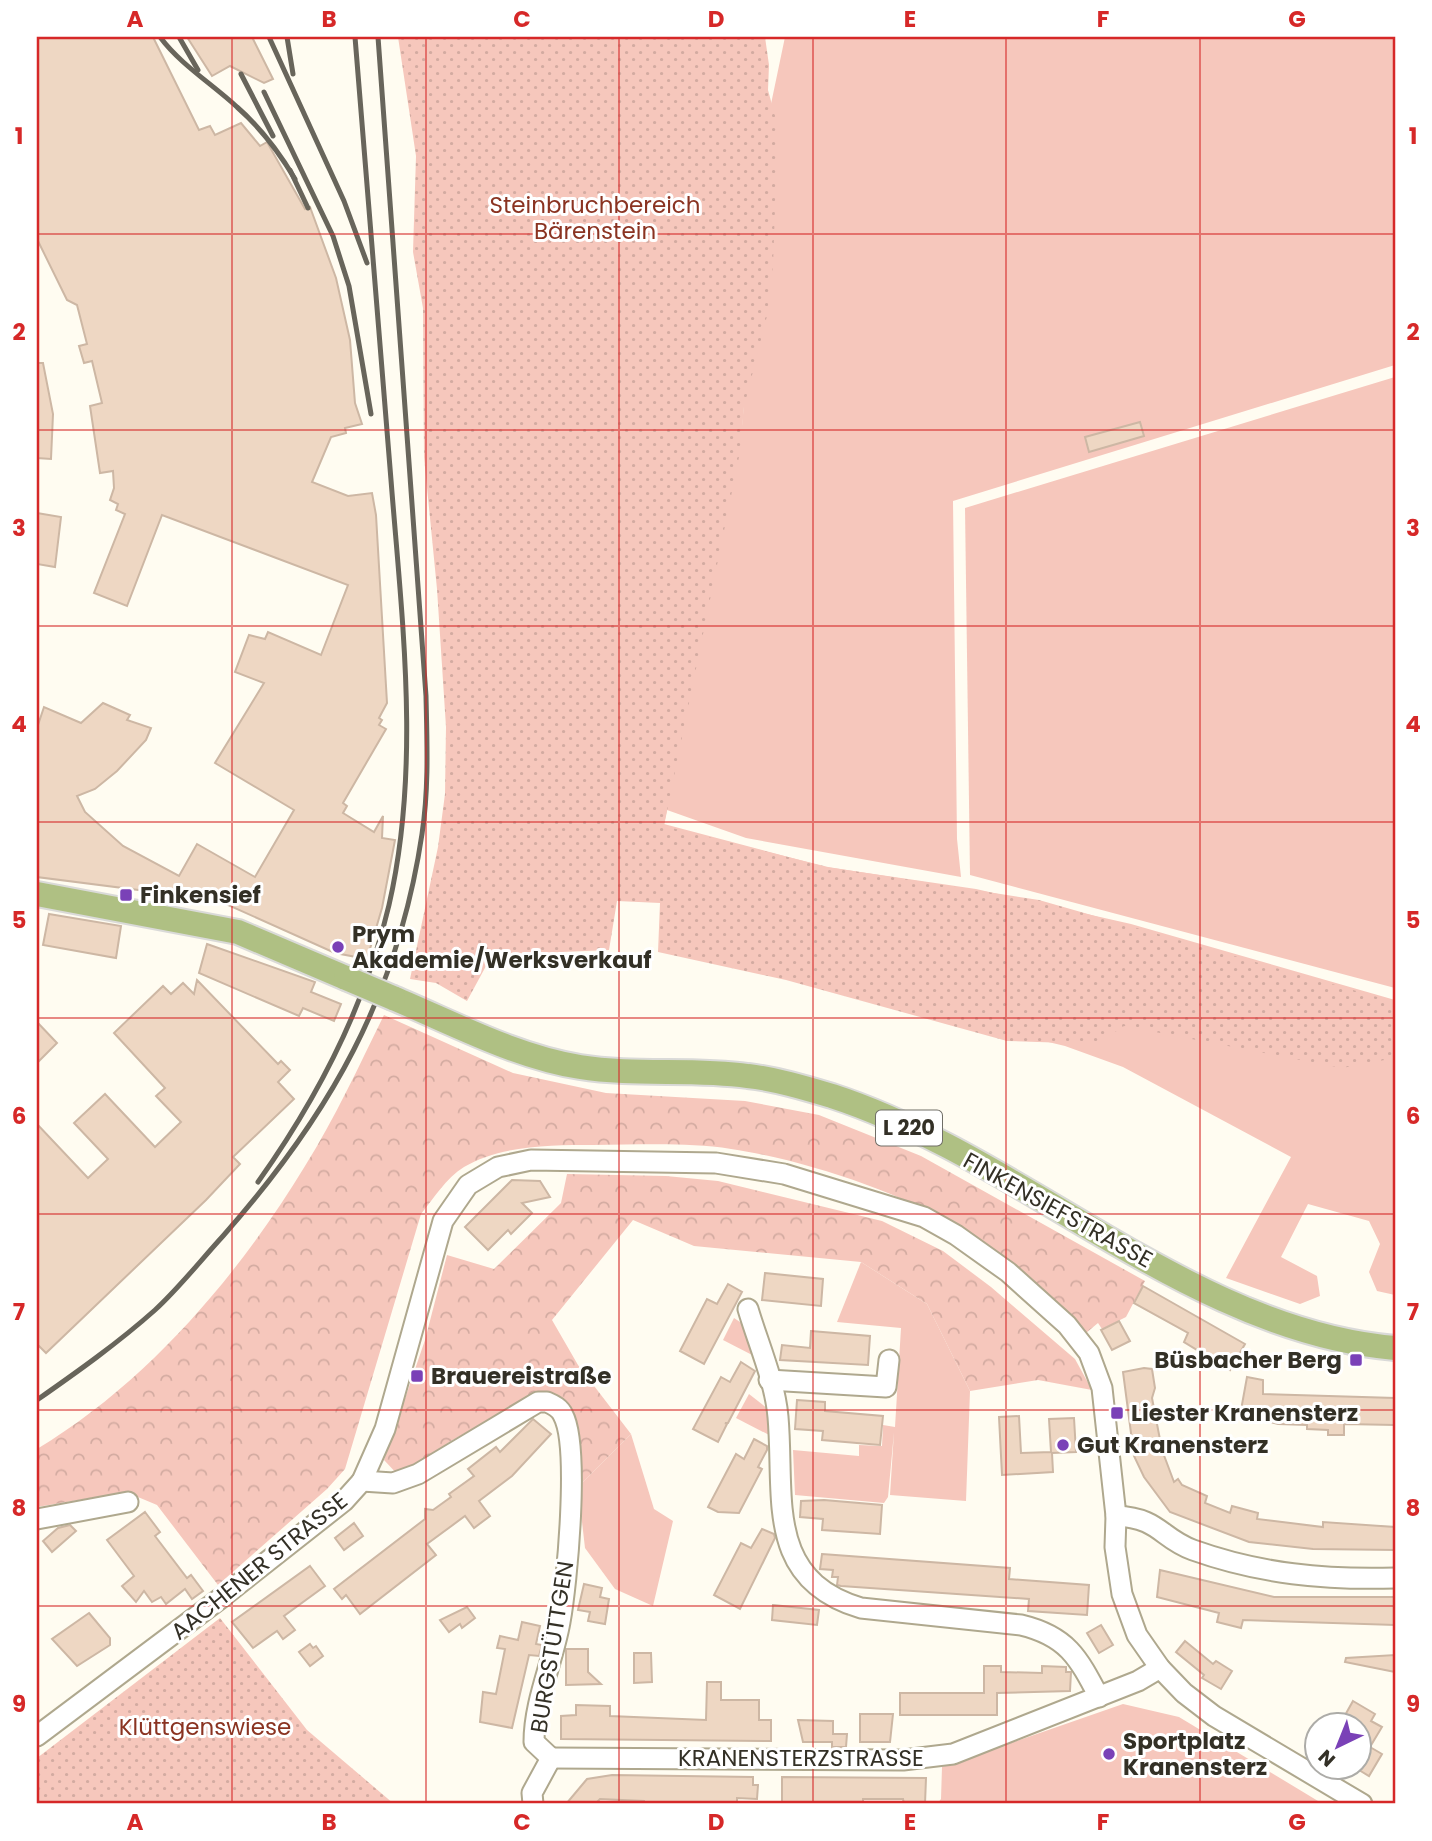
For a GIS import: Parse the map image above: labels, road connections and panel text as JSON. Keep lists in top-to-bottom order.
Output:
{
  "streets": {
    "main road": ["L 220", "FINKENSIEFSTRASSE"],
    "street": ["AACHENER STRASSE", "BURGSTÜTTGEN", "KRANENSTERZSTRASSE"]
  },
  "crossings": [
    ["AACHENER STRASSE", "BURGSTÜTTGEN"],
    ["AACHENER STRASSE", "KRANENSTERZSTRASSE"],
    ["BURGSTÜTTGEN", "KRANENSTERZSTRASSE"]
  ],
  "parks": ["Steinbruchbereich Bärenstein", "Klüttgenswiese"],
  "places": {
    "transit": [
      "Finkensief",
      "Büsbacher Berg",
      "Brauereistraße",
      "Liester Kranensterz"
    ],
    "other": ["Prym Akademie/Werksverkauf", "Gut Kranensterz", "Sportplatz Kranensterz"]
  },
  "north": "bottom left",
  "grid": {
    "columns": [
      "A",
      "B",
      "C",
      "D",
      "E",
      "F",
      "G"
    ],
    "rows": [
      "1",
      "2",
      "3",
      "4",
      "5",
      "6",
      "7",
      "8",
      "9"
    ]
  }
}
